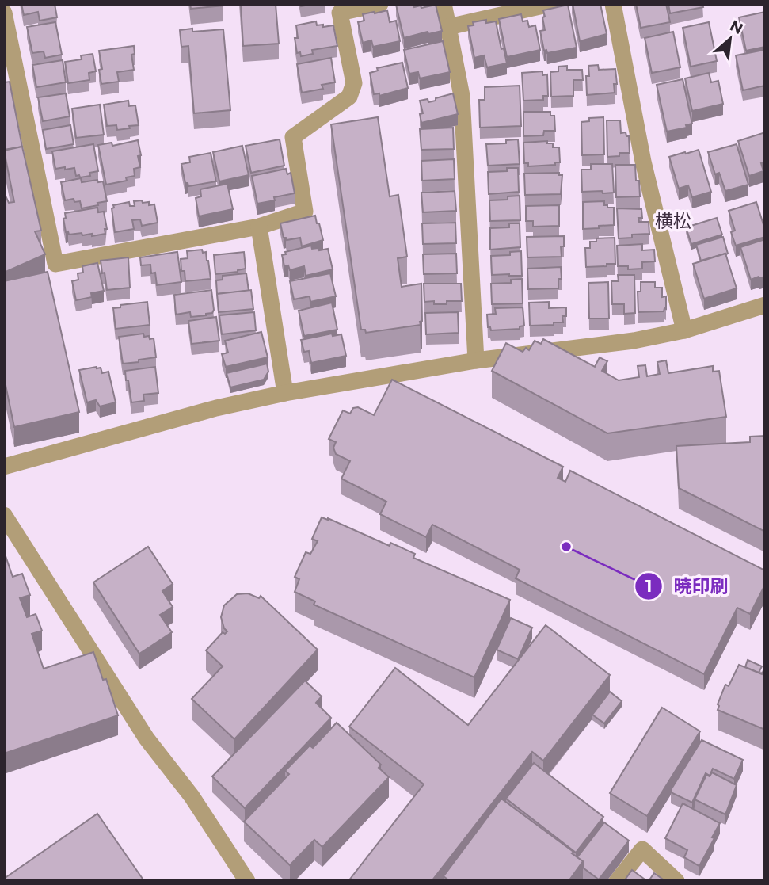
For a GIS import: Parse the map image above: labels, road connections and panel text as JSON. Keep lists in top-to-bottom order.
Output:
{
  "districts": ["横松"],
  "places": ["暁印刷"],
  "north": "top right"
}
